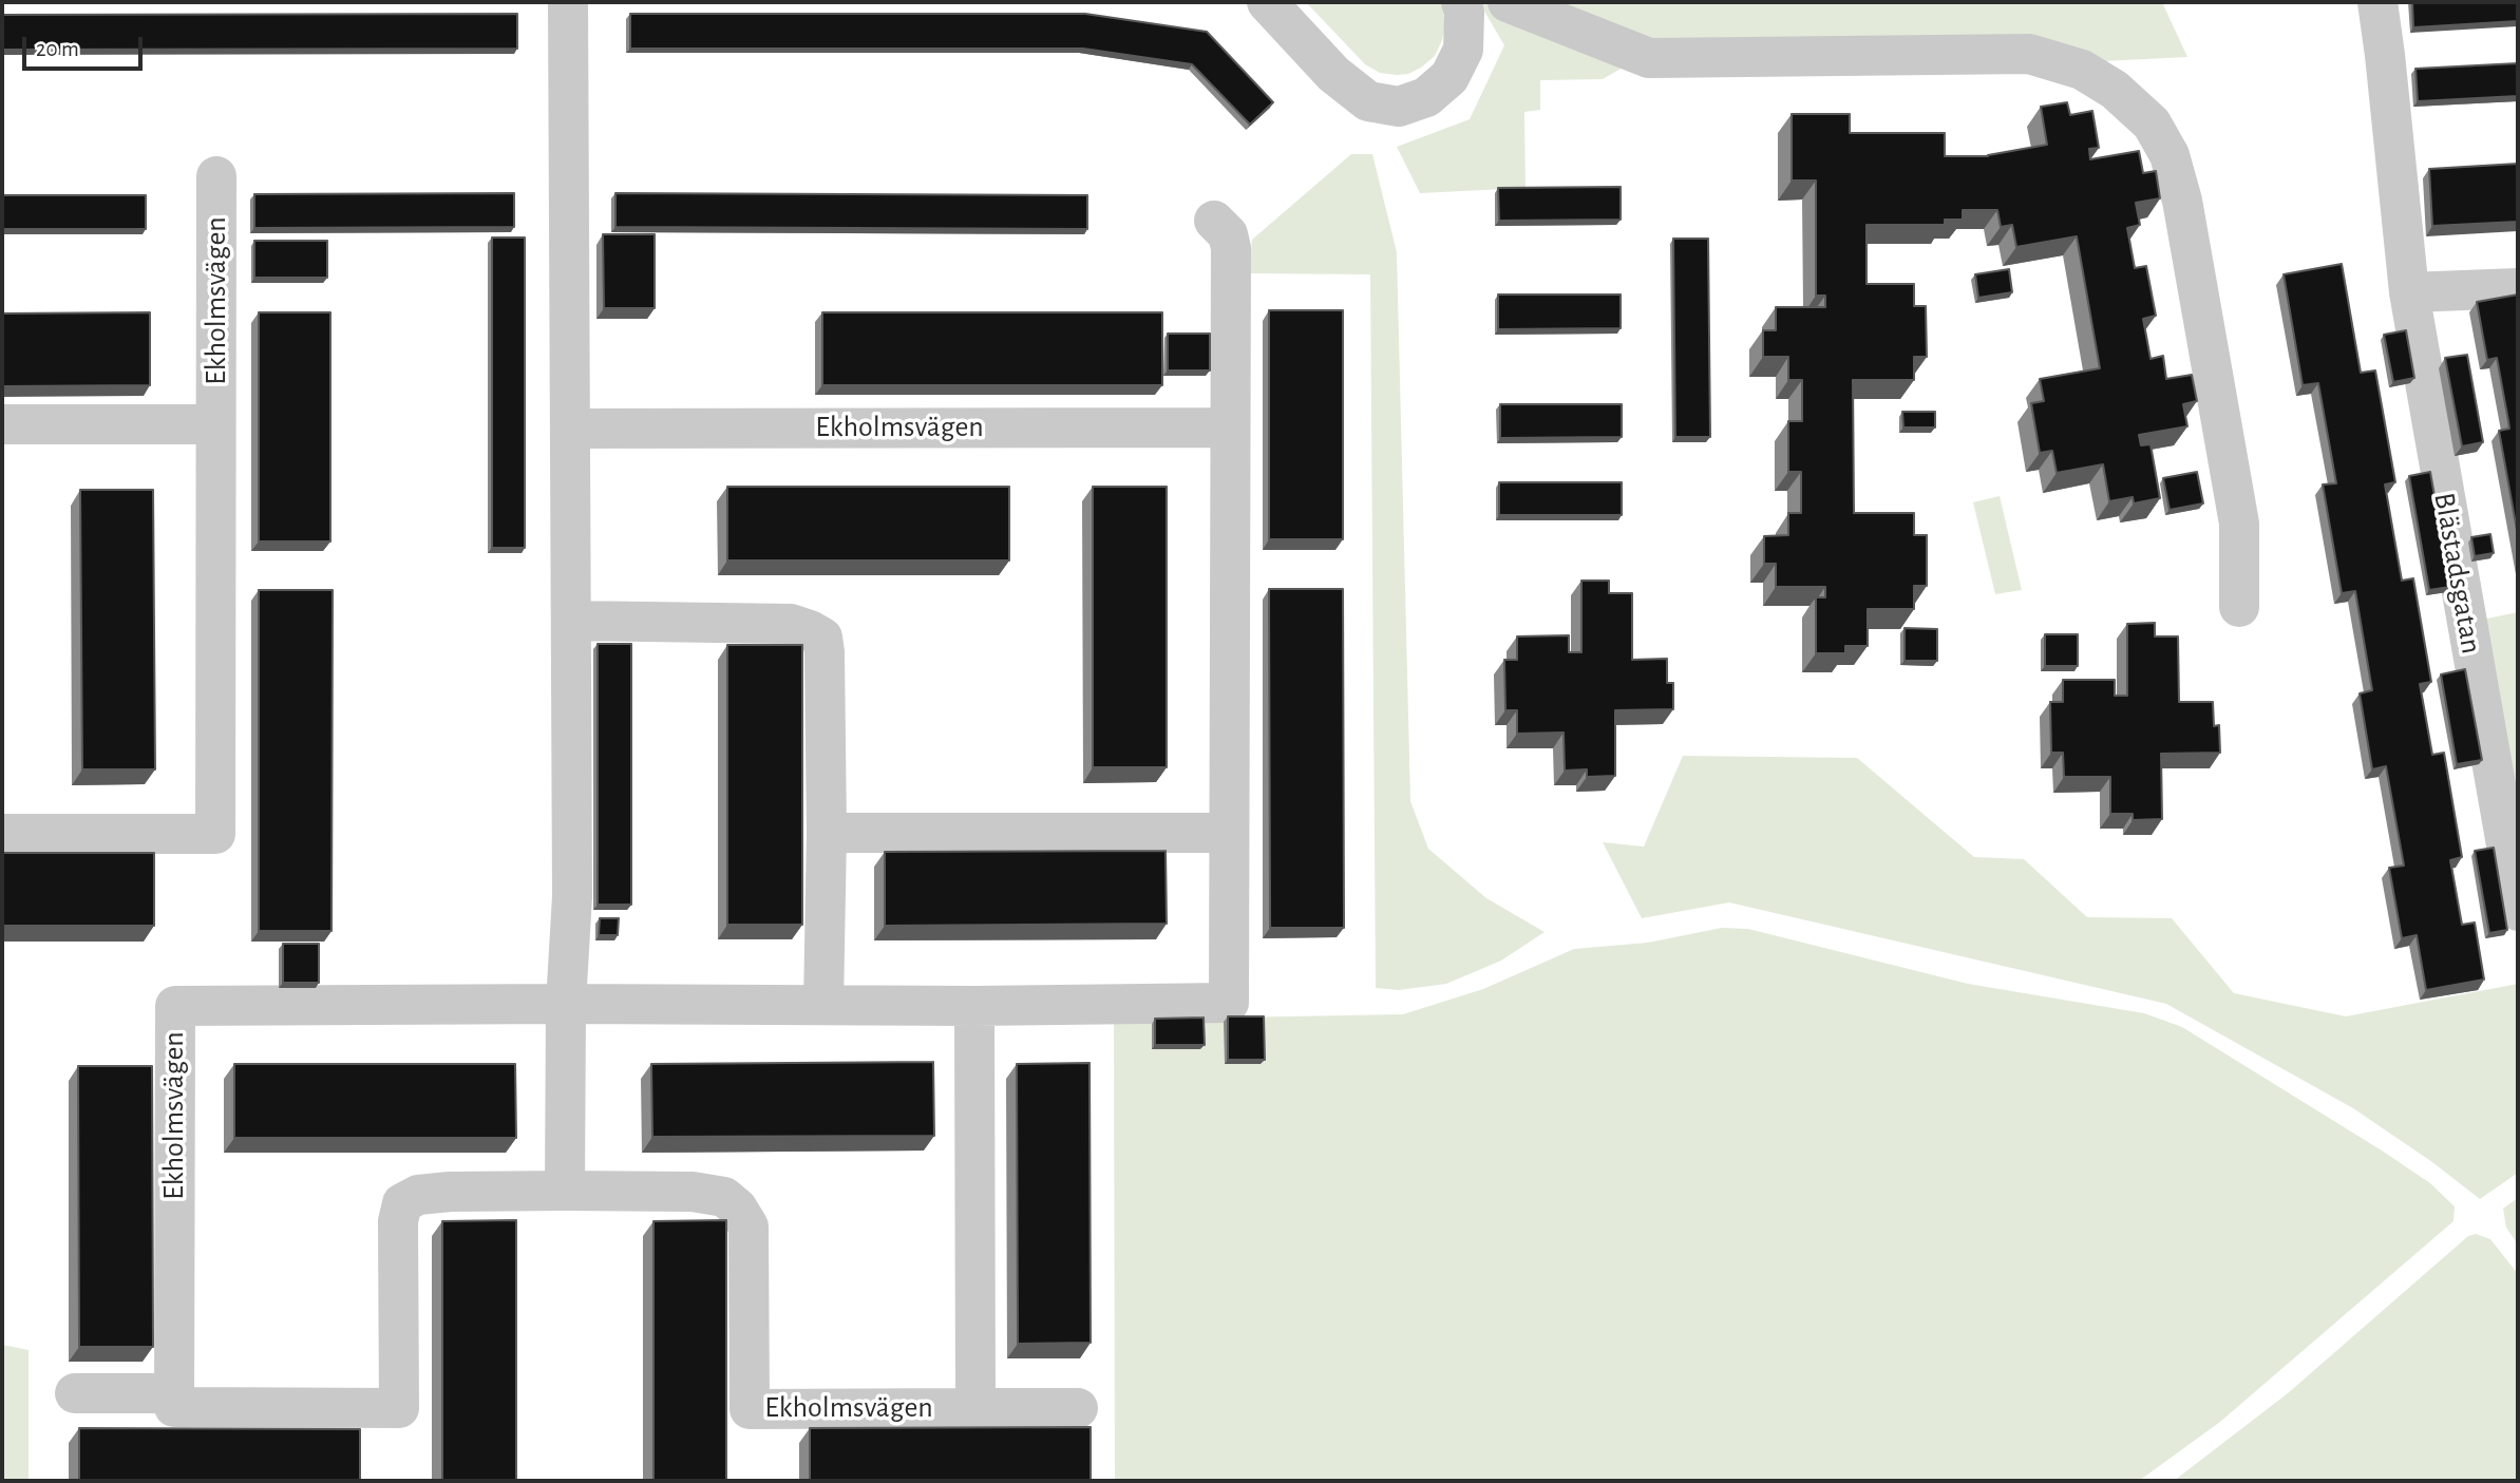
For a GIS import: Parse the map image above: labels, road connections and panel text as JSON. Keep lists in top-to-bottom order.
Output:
{
  "streets": {
    "street": ["Ekholmsvägen", "Blästadsgatan"]
  },
  "scale_bar": "20 m"
}
